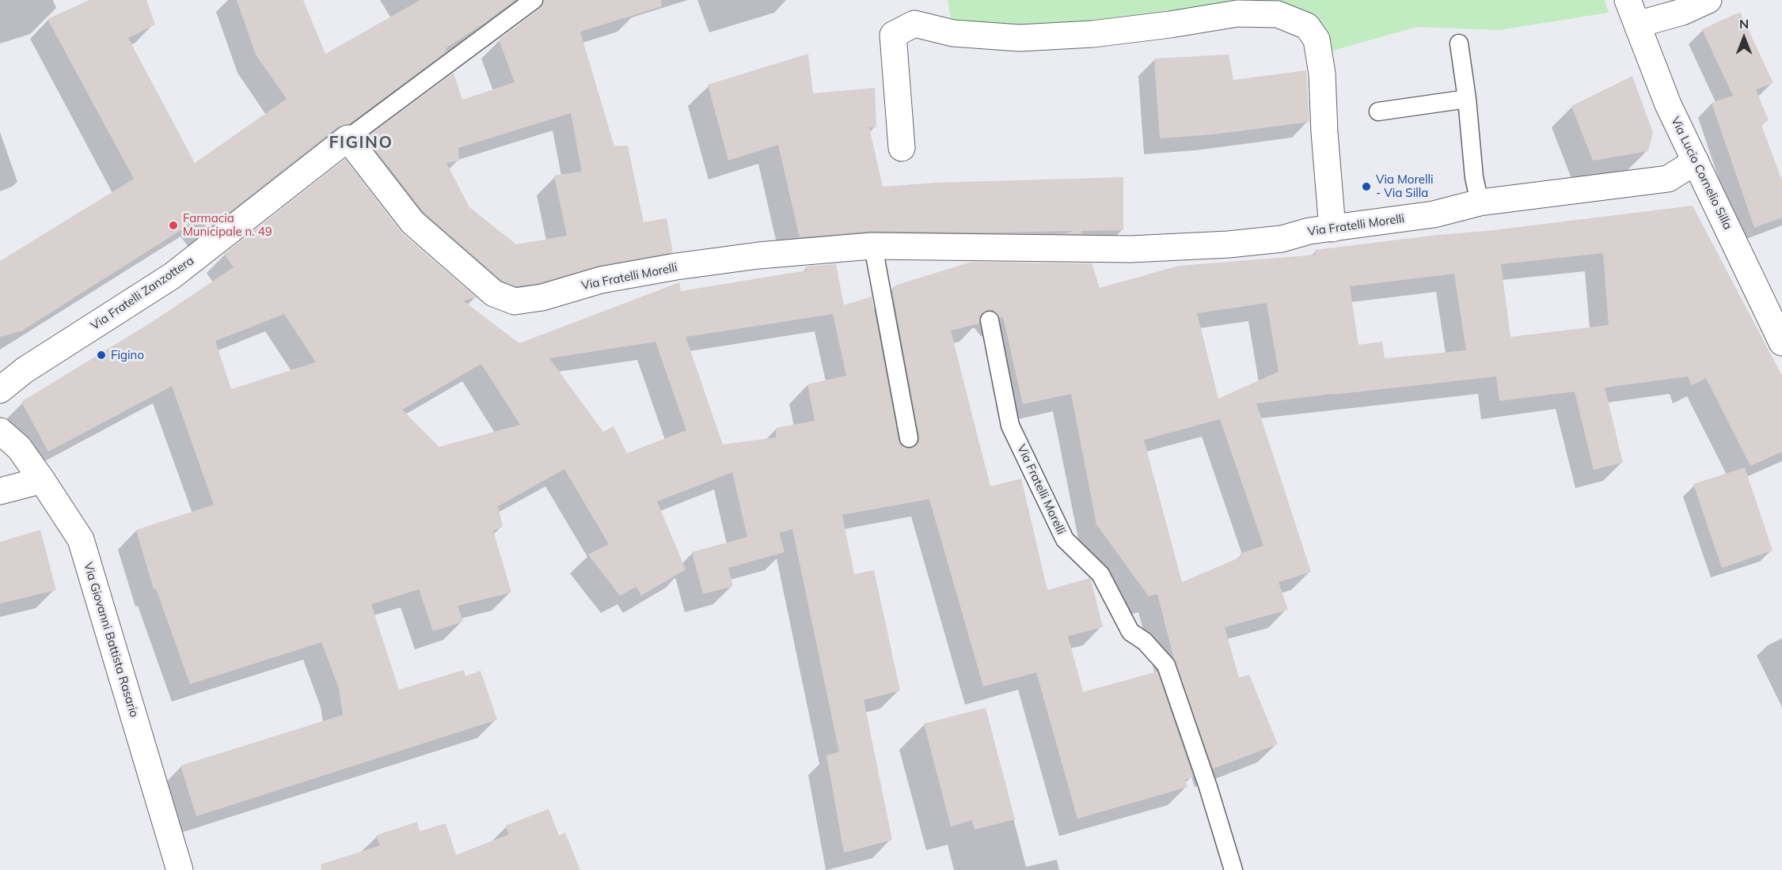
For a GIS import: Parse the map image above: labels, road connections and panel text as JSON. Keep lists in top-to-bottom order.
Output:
{
  "streets": {
    "street": [
      "Via Lucio Cornelio Silla",
      "Via Fratelli Morelli",
      "Via Fratelli Zanzottera",
      "Via Giovanni Battista Rasario"
    ]
  },
  "crossings": [
    ["Via Lucio Cornelio Silla", "Via Fratelli Morelli"],
    ["Via Fratelli Morelli", "Via Fratelli Zanzottera"]
  ],
  "districts": ["FIGINO"],
  "places": ["Via Morelli - Via Silla", "Farmacia Municipale n. 49", "Figino"],
  "north": "top"
}
